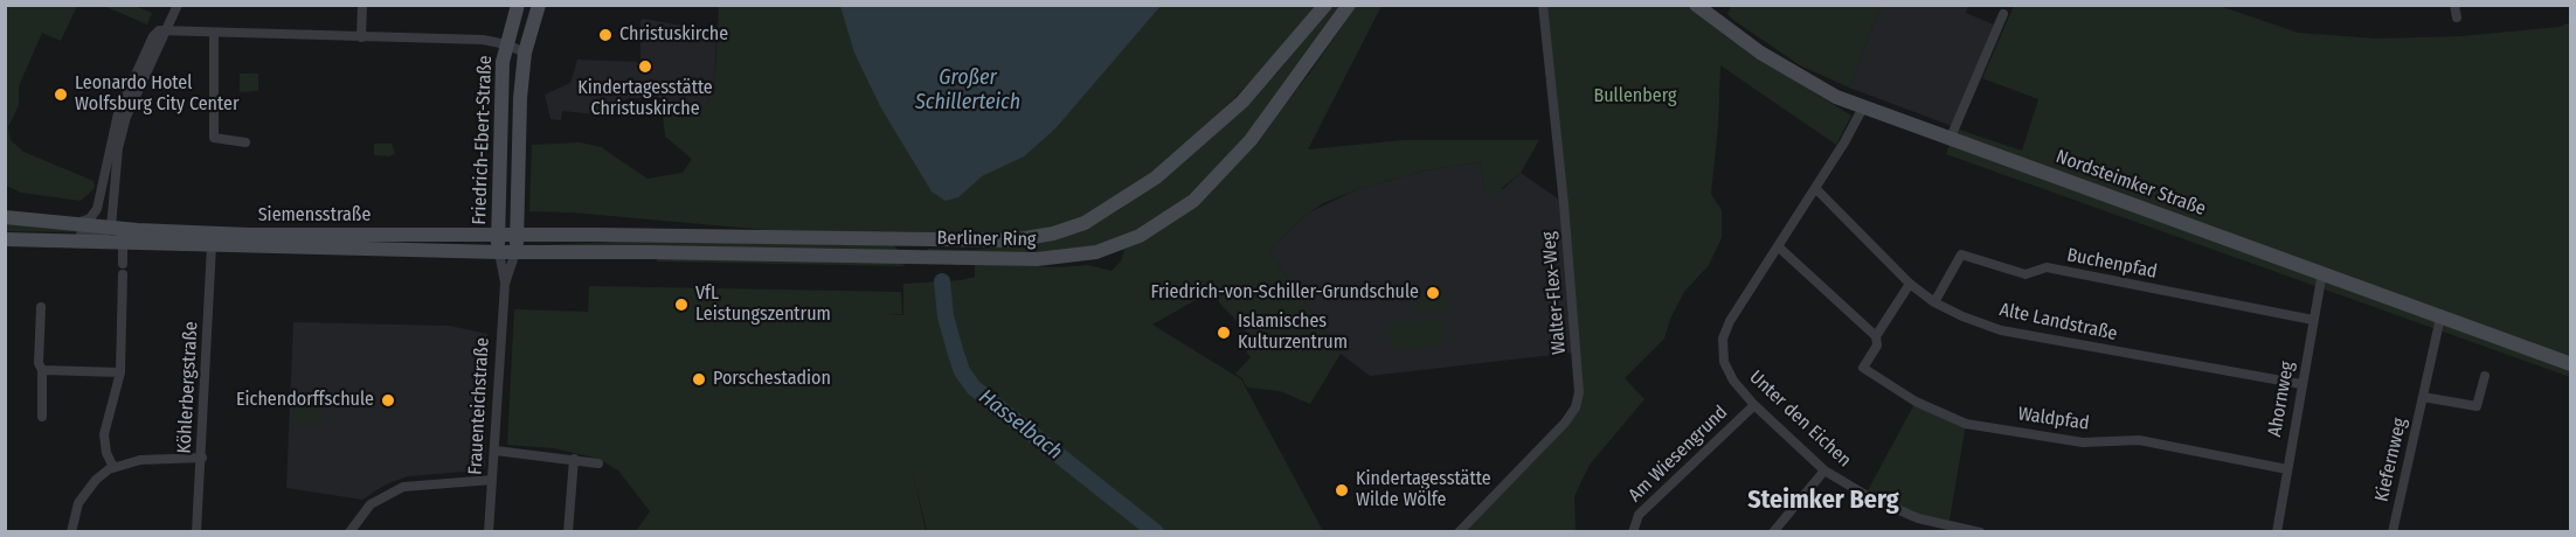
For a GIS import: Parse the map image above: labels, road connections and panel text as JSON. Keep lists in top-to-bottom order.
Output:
{
  "streets": {
    "main road": [
      "Friedrich-Ebert-Straße",
      "Nordsteimker Straße",
      "Siemensstraße",
      "Berliner Ring"
    ],
    "street": [
      "Buchenpfad",
      "Walter-Flex-Weg",
      "Alte Landstraße",
      "Köhlerbergstraße",
      "Ahornweg",
      "Frauenteichstraße",
      "Unter den Eichen",
      "Waldpfad",
      "Am Wiesengrund",
      "Kiefernweg"
    ]
  },
  "crossings": [
    ["Friedrich-Ebert-Straße", "Siemensstraße"],
    ["Friedrich-Ebert-Straße", "Berliner Ring"],
    ["Friedrich-Ebert-Straße", "Frauenteichstraße"],
    ["Nordsteimker Straße", "Ahornweg"],
    ["Nordsteimker Straße", "Unter den Eichen"],
    ["Nordsteimker Straße", "Kiefernweg"],
    ["Siemensstraße", "Berliner Ring"],
    ["Siemensstraße", "Köhlerbergstraße"],
    ["Siemensstraße", "Frauenteichstraße"],
    ["Berliner Ring", "Frauenteichstraße"],
    ["Buchenpfad", "Alte Landstraße"],
    ["Buchenpfad", "Ahornweg"],
    ["Alte Landstraße", "Ahornweg"],
    ["Alte Landstraße", "Unter den Eichen"],
    ["Alte Landstraße", "Waldpfad"],
    ["Ahornweg", "Waldpfad"],
    ["Unter den Eichen", "Am Wiesengrund"]
  ],
  "districts": ["Steimker Berg"],
  "water": ["Großer Schillerteich", "Hasselbach"],
  "parks": ["Bullenberg"],
  "places": [
    "Christuskirche",
    "Kindertagesstätte Christuskirche",
    "Leonardo Hotel Wolfsburg City Center",
    "Friedrich-von-Schiller-Grundschule",
    "VfL Leistungszentrum",
    "Islamisches Kulturzentrum",
    "Porschestadion",
    "Eichendorffschule",
    "Kindertagesstätte Wilde Wölfe"
  ]
}
